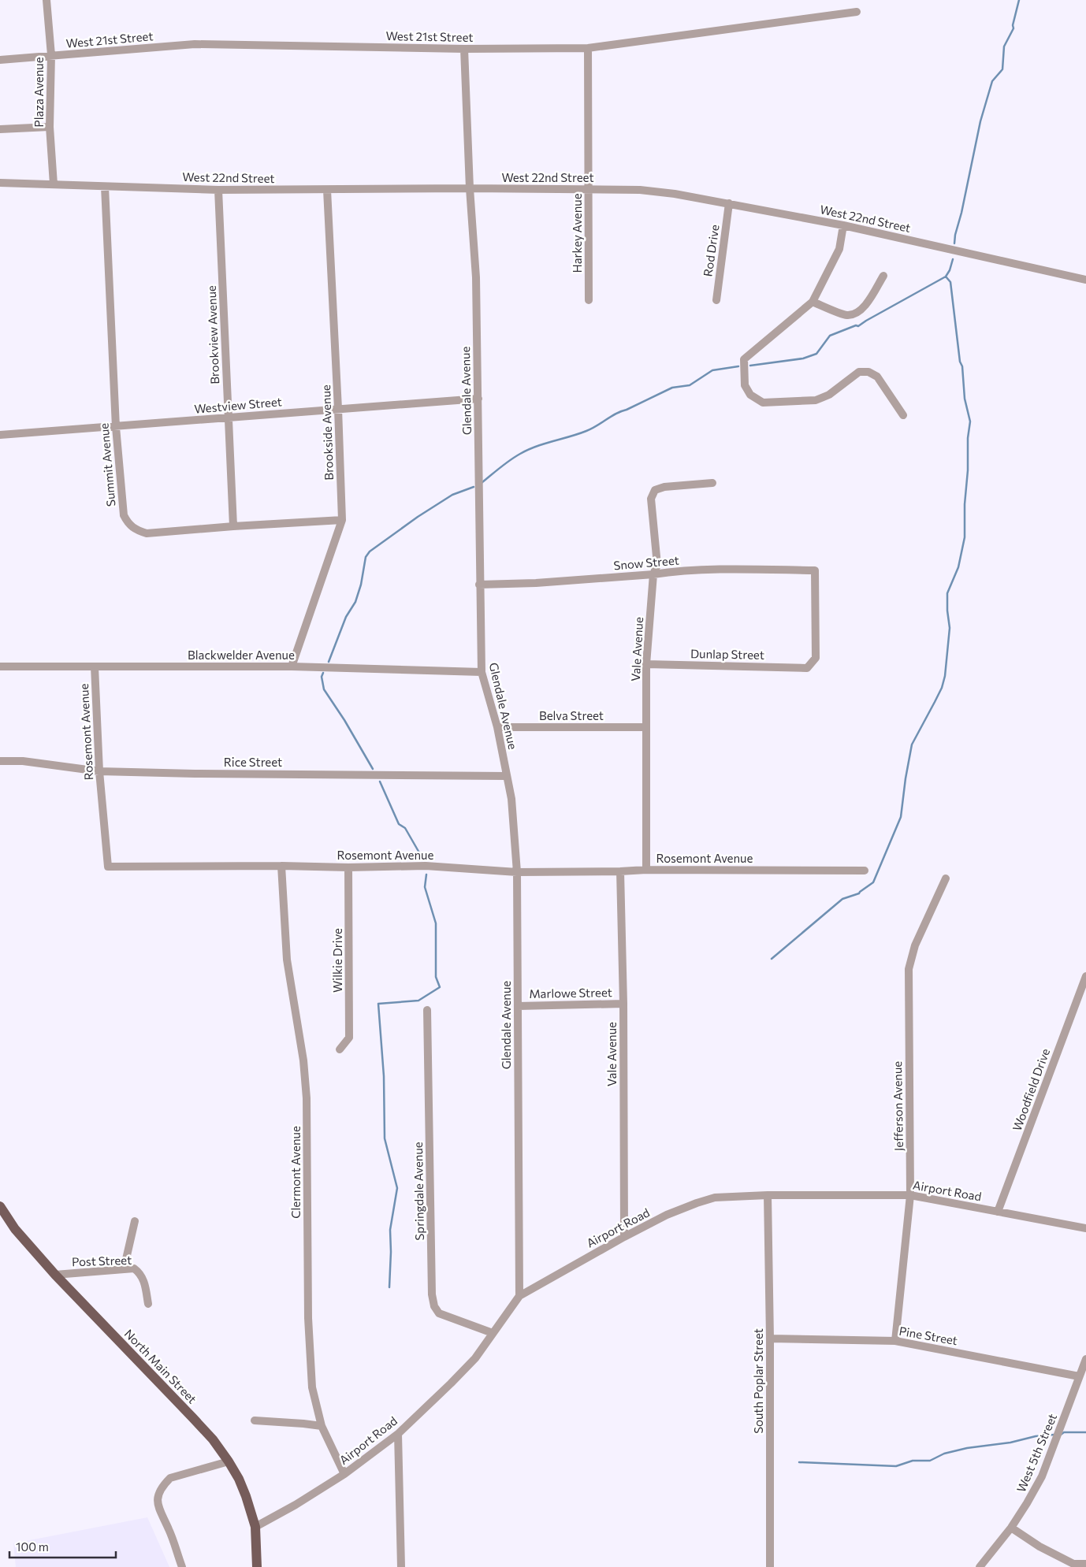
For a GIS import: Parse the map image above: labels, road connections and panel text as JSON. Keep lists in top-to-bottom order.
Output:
{
  "streets": {
    "main road": ["North Main Street"],
    "street": [
      "West 21st Street",
      "Plaza Avenue",
      "West 22nd Street",
      "Harkey Avenue",
      "Rod Drive",
      "Brookview Avenue",
      "Glendale Avenue",
      "Westview Street",
      "Brookside Avenue",
      "Summit Avenue",
      "Snow Street",
      "Vale Avenue",
      "Dunlap Street",
      "Blackwelder Avenue",
      "Belva Street",
      "Rosemont Avenue",
      "Rice Street",
      "Wilkie Drive",
      "Marlowe Street",
      "Woodfield Drive",
      "Jefferson Avenue",
      "Clermont Avenue",
      "Airport Road",
      "Springdale Avenue",
      "Post Street",
      "Pine Street",
      "South Poplar Street",
      "West 5th Street"
    ]
  },
  "crossings": [
    ["West 21st Street", "Plaza Avenue"],
    ["West 21st Street", "Harkey Avenue"],
    ["West 21st Street", "Glendale Avenue"],
    ["Plaza Avenue", "West 22nd Street"],
    ["West 22nd Street", "Harkey Avenue"],
    ["West 22nd Street", "Rod Drive"],
    ["West 22nd Street", "Brookview Avenue"],
    ["West 22nd Street", "Glendale Avenue"],
    ["West 22nd Street", "Brookside Avenue"],
    ["West 22nd Street", "Summit Avenue"],
    ["Brookview Avenue", "Westview Street"],
    ["Brookview Avenue", "Summit Avenue"],
    ["Glendale Avenue", "Westview Street"],
    ["Glendale Avenue", "Snow Street"],
    ["Glendale Avenue", "Blackwelder Avenue"],
    ["Glendale Avenue", "Belva Street"],
    ["Glendale Avenue", "Rosemont Avenue"],
    ["Glendale Avenue", "Rice Street"],
    ["Glendale Avenue", "Marlowe Street"],
    ["Glendale Avenue", "Airport Road"],
    ["Westview Street", "Brookside Avenue"],
    ["Westview Street", "Summit Avenue"],
    ["Brookside Avenue", "Summit Avenue"],
    ["Brookside Avenue", "Blackwelder Avenue"],
    ["Snow Street", "Vale Avenue"],
    ["Snow Street", "Dunlap Street"],
    ["Vale Avenue", "Dunlap Street"],
    ["Vale Avenue", "Belva Street"],
    ["Vale Avenue", "Rosemont Avenue"],
    ["Vale Avenue", "Marlowe Street"],
    ["Vale Avenue", "Airport Road"],
    ["Blackwelder Avenue", "Rosemont Avenue"],
    ["Rosemont Avenue", "Rice Street"],
    ["Rosemont Avenue", "Wilkie Drive"],
    ["Rosemont Avenue", "Clermont Avenue"],
    ["Woodfield Drive", "Airport Road"],
    ["Jefferson Avenue", "Airport Road"],
    ["Jefferson Avenue", "Pine Street"],
    ["Clermont Avenue", "Airport Road"],
    ["Airport Road", "Springdale Avenue"],
    ["Airport Road", "North Main Street"],
    ["Airport Road", "South Poplar Street"],
    ["Post Street", "North Main Street"],
    ["Pine Street", "South Poplar Street"],
    ["Pine Street", "West 5th Street"]
  ],
  "scale_bar": "100 m"
}
